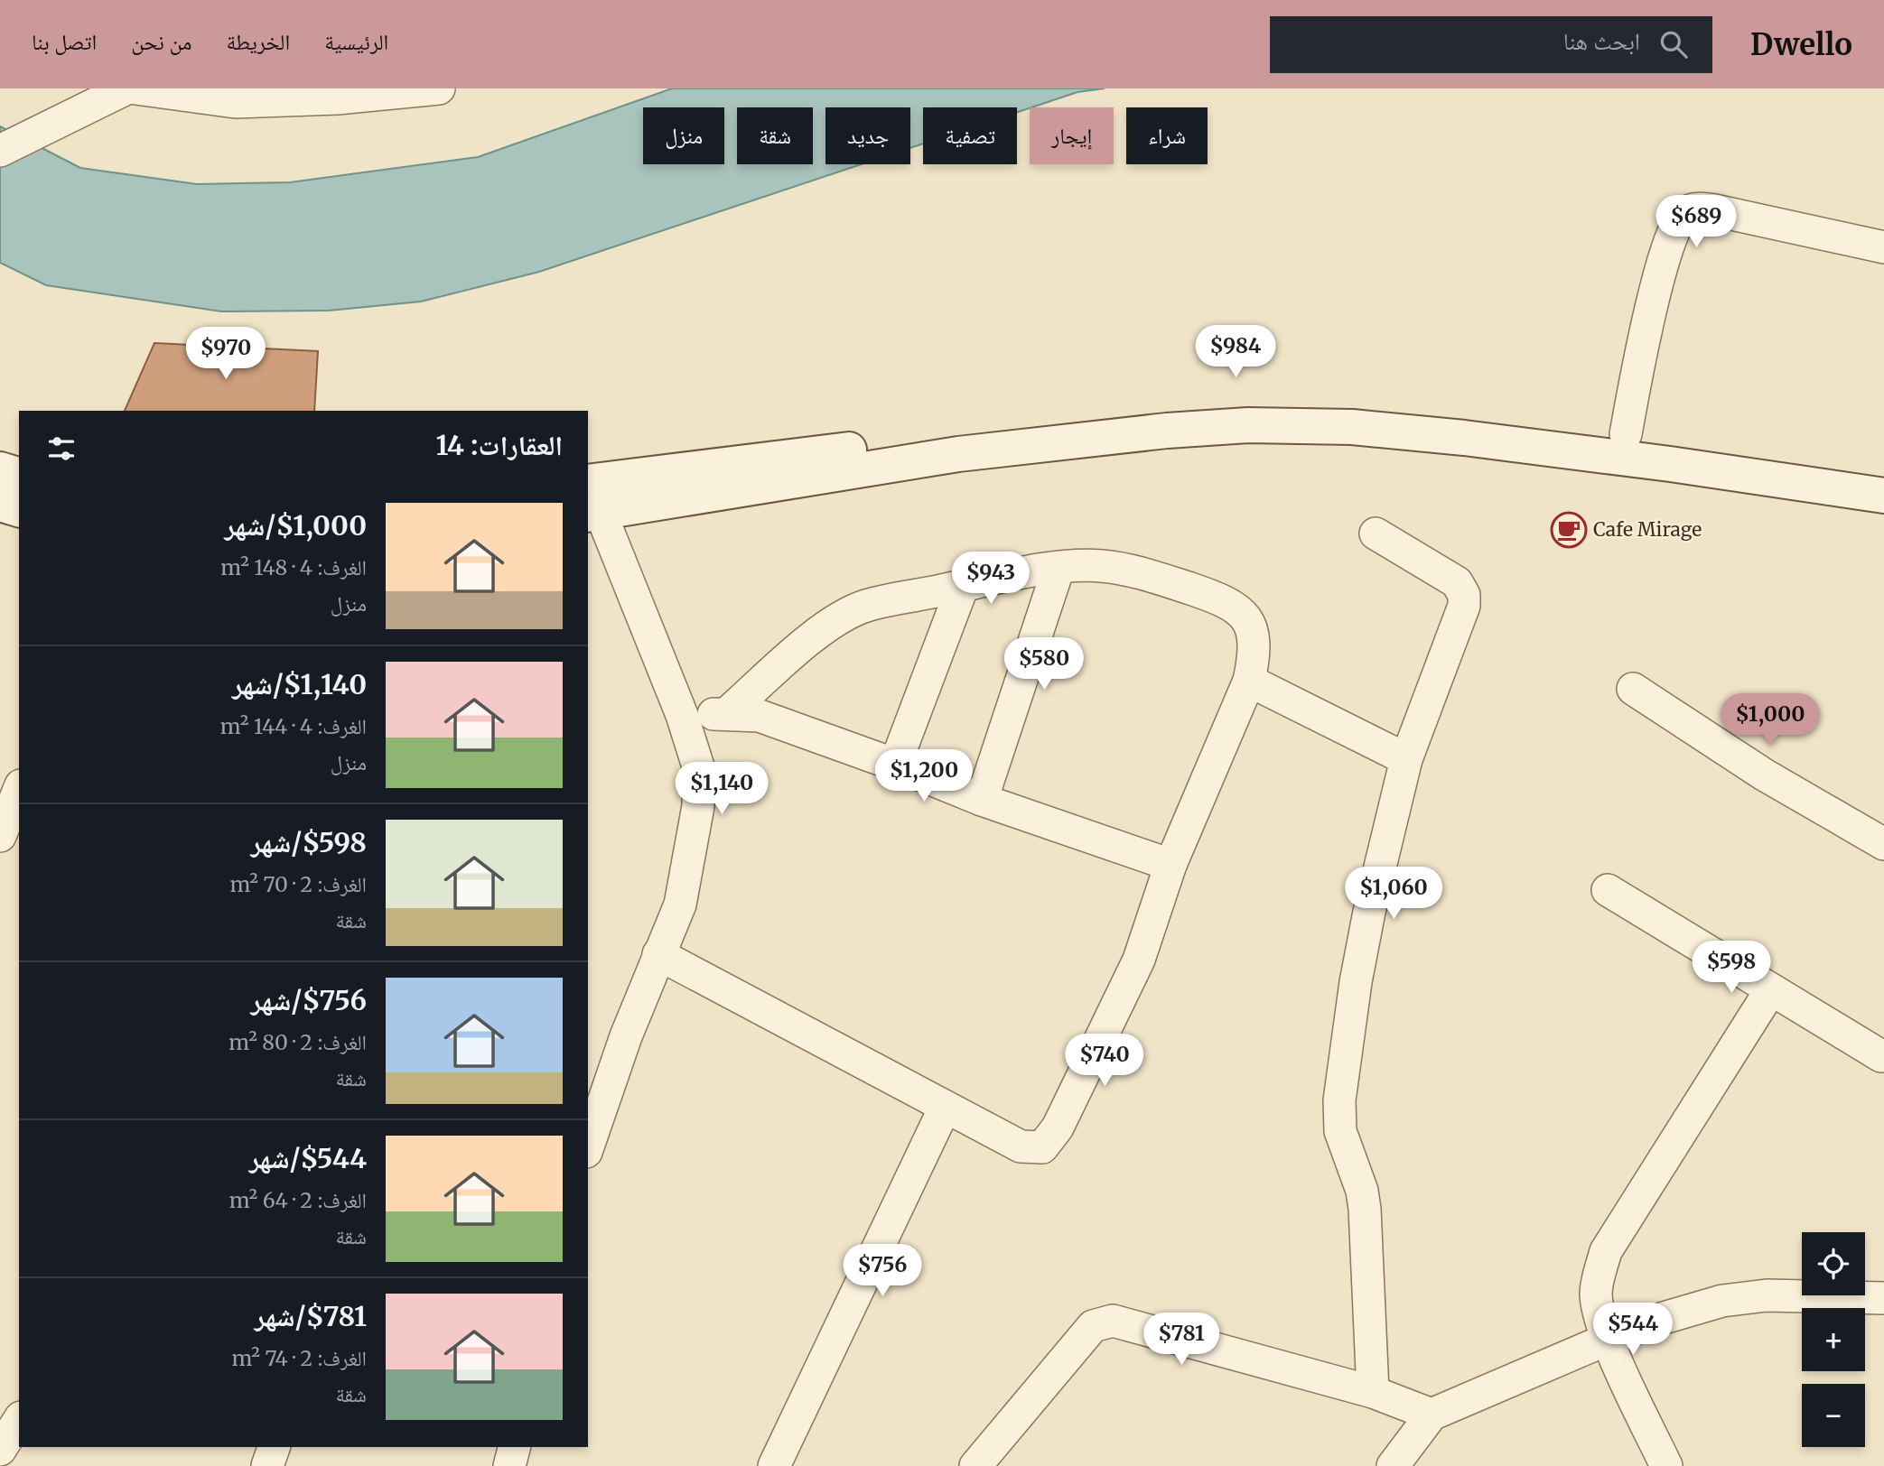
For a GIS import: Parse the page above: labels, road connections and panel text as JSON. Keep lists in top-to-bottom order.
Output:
{
  "places": {
    "cafe": ["Cafe Mirage"]
  },
  "page": {
    "header": "Dwello",
    "search": "ابحث هنا",
    "nav": [
      "الرئيسية",
      "الخريطة",
      "من نحن",
      "اتصل بنا"
    ],
    "chip": [
      "شراء",
      "إيجار",
      "تصفية",
      "جديد",
      "شقة",
      "منزل"
    ],
    "price": [
      "$689",
      "$984",
      "$970",
      "$943",
      "$580",
      "$1,000",
      "$1,200",
      "$1,140",
      "$1,060",
      "$598",
      "$740",
      "$756",
      "$544",
      "$781"
    ],
    "heading": "العقارات: 14",
    "list": [
      {
        "name": "$1,000/شهر",
        "note": "الغرف: 4 · 148 m² · منزل"
      },
      {
        "name": "$1,140/شهر",
        "note": "الغرف: 4 · 144 m² · منزل"
      },
      {
        "name": "$598/شهر",
        "note": "الغرف: 2 · 70 m² · شقة"
      },
      {
        "name": "$756/شهر",
        "note": "الغرف: 2 · 80 m² · شقة"
      },
      {
        "name": "$544/شهر",
        "note": "الغرف: 2 · 64 m² · شقة"
      },
      {
        "name": "$781/شهر",
        "note": "الغرف: 2 · 74 m² · شقة"
      }
    ],
    "map_buttons": ["+", "−"]
  }
}
